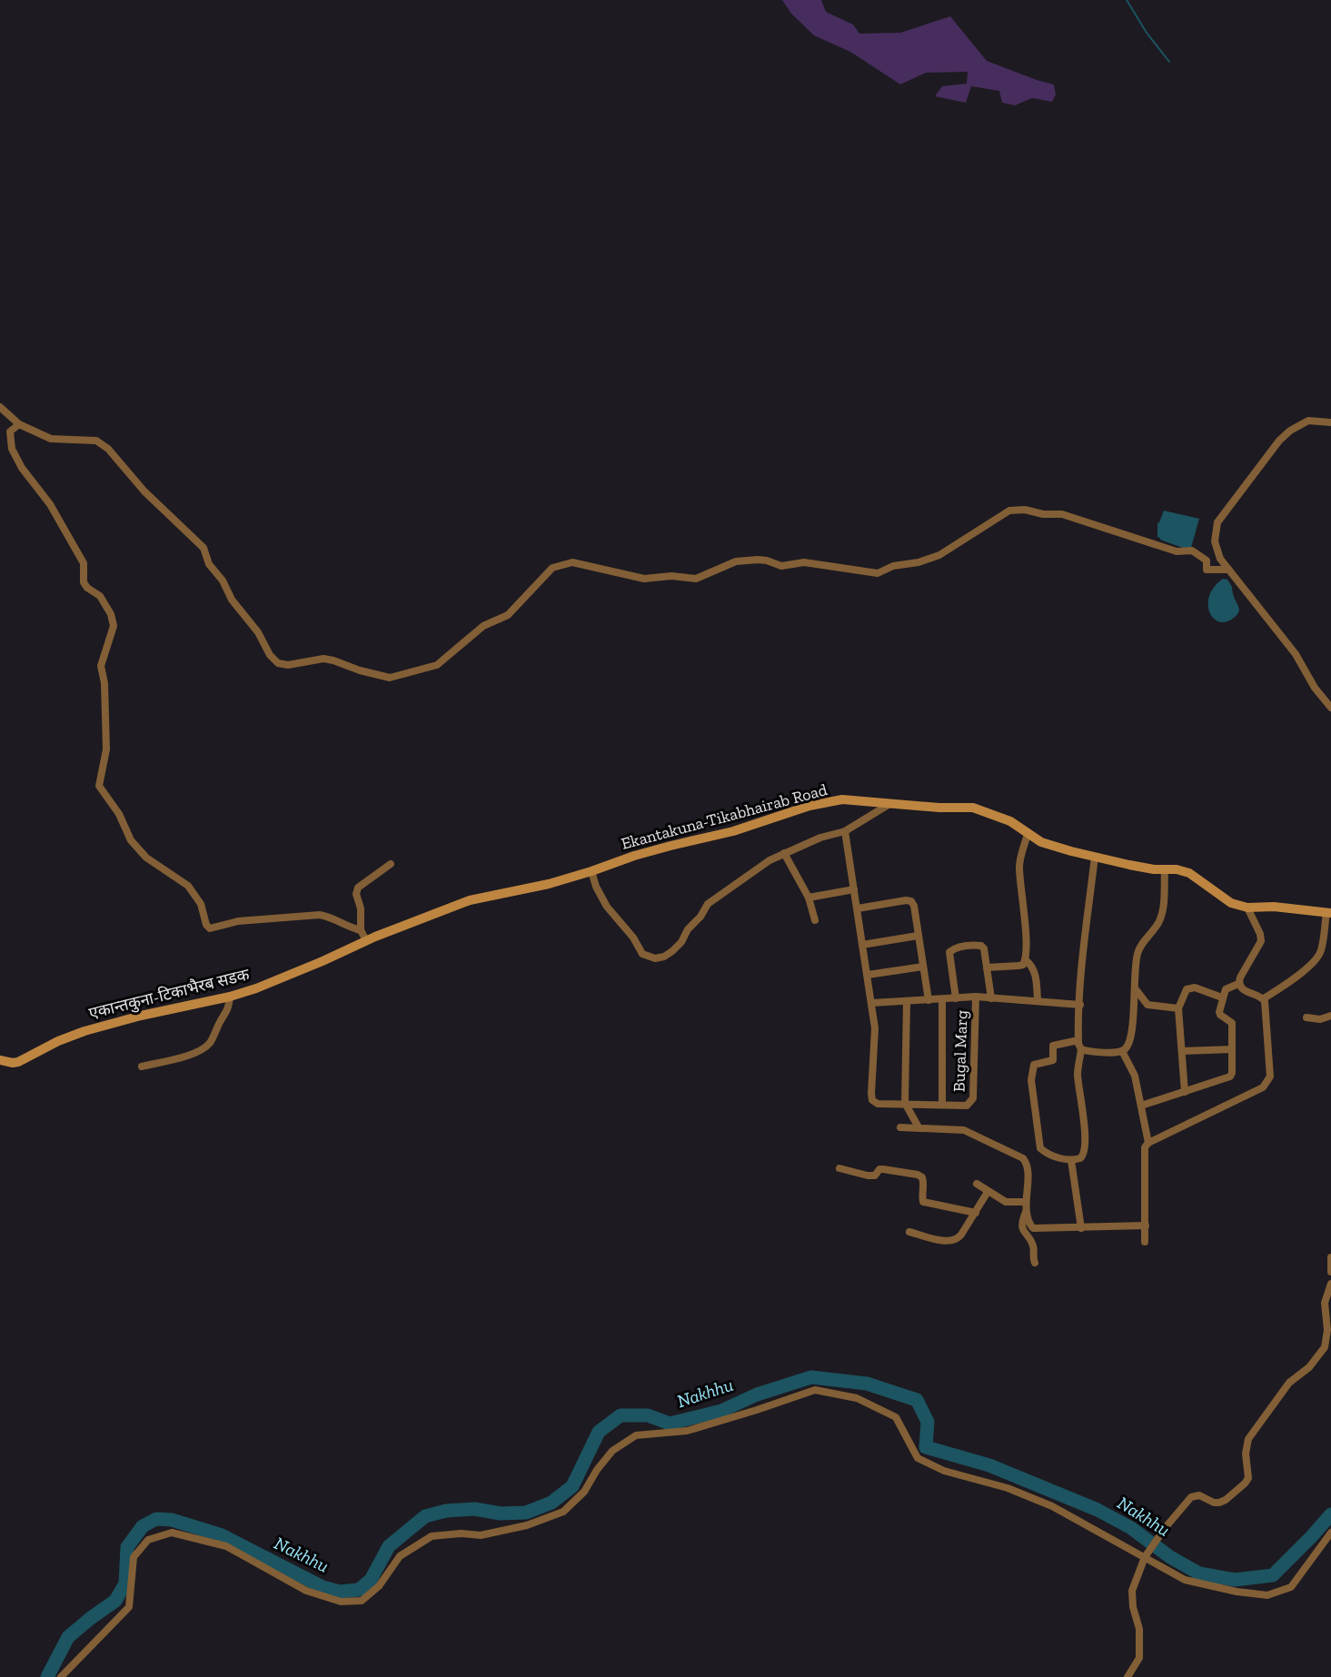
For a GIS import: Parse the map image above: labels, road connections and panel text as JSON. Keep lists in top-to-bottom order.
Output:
{
  "streets": {
    "main road": ["Ekantakuna-Tikabhairab Road", "एकान्तकुना-टिकाभैरब सडक"],
    "street": ["Bugal Marg"]
  },
  "crossings": [
    ["Ekantakuna-Tikabhairab Road", "एकान्तकुना-टिकाभैरब सडक"]
  ],
  "water": ["Nakhhu"]
}
